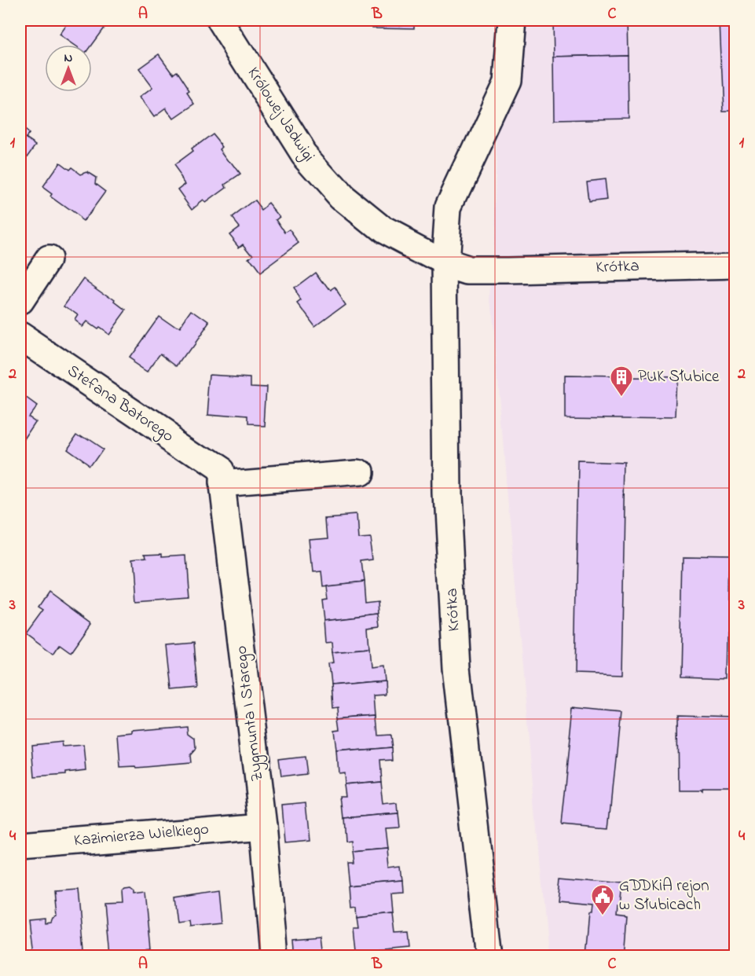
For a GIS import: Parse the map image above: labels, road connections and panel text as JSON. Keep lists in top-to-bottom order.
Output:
{
  "streets": {
    "street": [
      "Królowej Jadwigi",
      "Krótka",
      "Stefana Batorego",
      "Zygmunta I Starego",
      "Kazimierza Wielkiego"
    ]
  },
  "crossings": [
    ["Królowej Jadwigi", "Krótka"],
    ["Stefana Batorego", "Zygmunta I Starego"],
    ["Zygmunta I Starego", "Kazimierza Wielkiego"]
  ],
  "places": {
    "building": ["PUK Słubice"],
    "public building": ["GDDKiA rejon w Słubicach"]
  },
  "north": "top",
  "grid": {
    "columns": ["A", "B", "C"],
    "rows": [
      "1",
      "2",
      "3",
      "4"
    ]
  }
}
